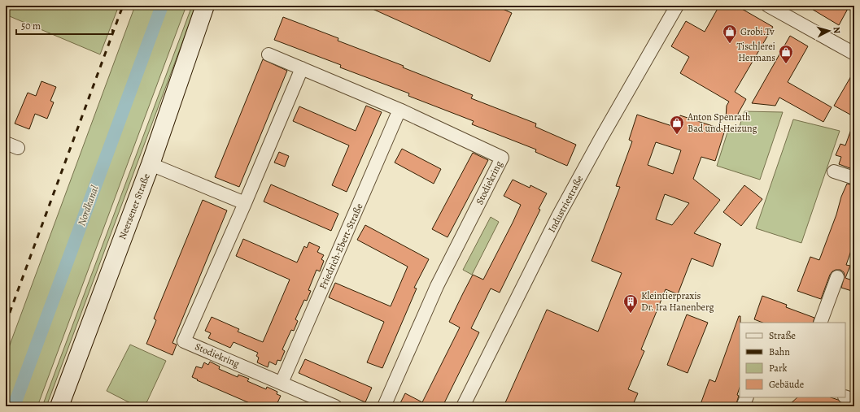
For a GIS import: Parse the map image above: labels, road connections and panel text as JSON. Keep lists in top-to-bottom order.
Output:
{
  "streets": {
    "main road": ["Neersener Straße"],
    "street": ["Stodiekring", "Industriestraße", "Friedrich-Ebert-Straße"]
  },
  "crossings": [
    ["Stodiekring", "Friedrich-Ebert-Straße"]
  ],
  "water": ["Nordkanal"],
  "places": {
    "shop": ["Grobi.Tv", "Tischlerei Hermans", "Anton Spenrath Bad und Heizung"],
    "building": ["Kleintierpraxis Dr. Ira Hanenberg"]
  },
  "legend": [
    "Straße",
    "Bahn",
    "Park",
    "Gebäude"
  ],
  "scale_bar": "50 m",
  "north": "right"
}
